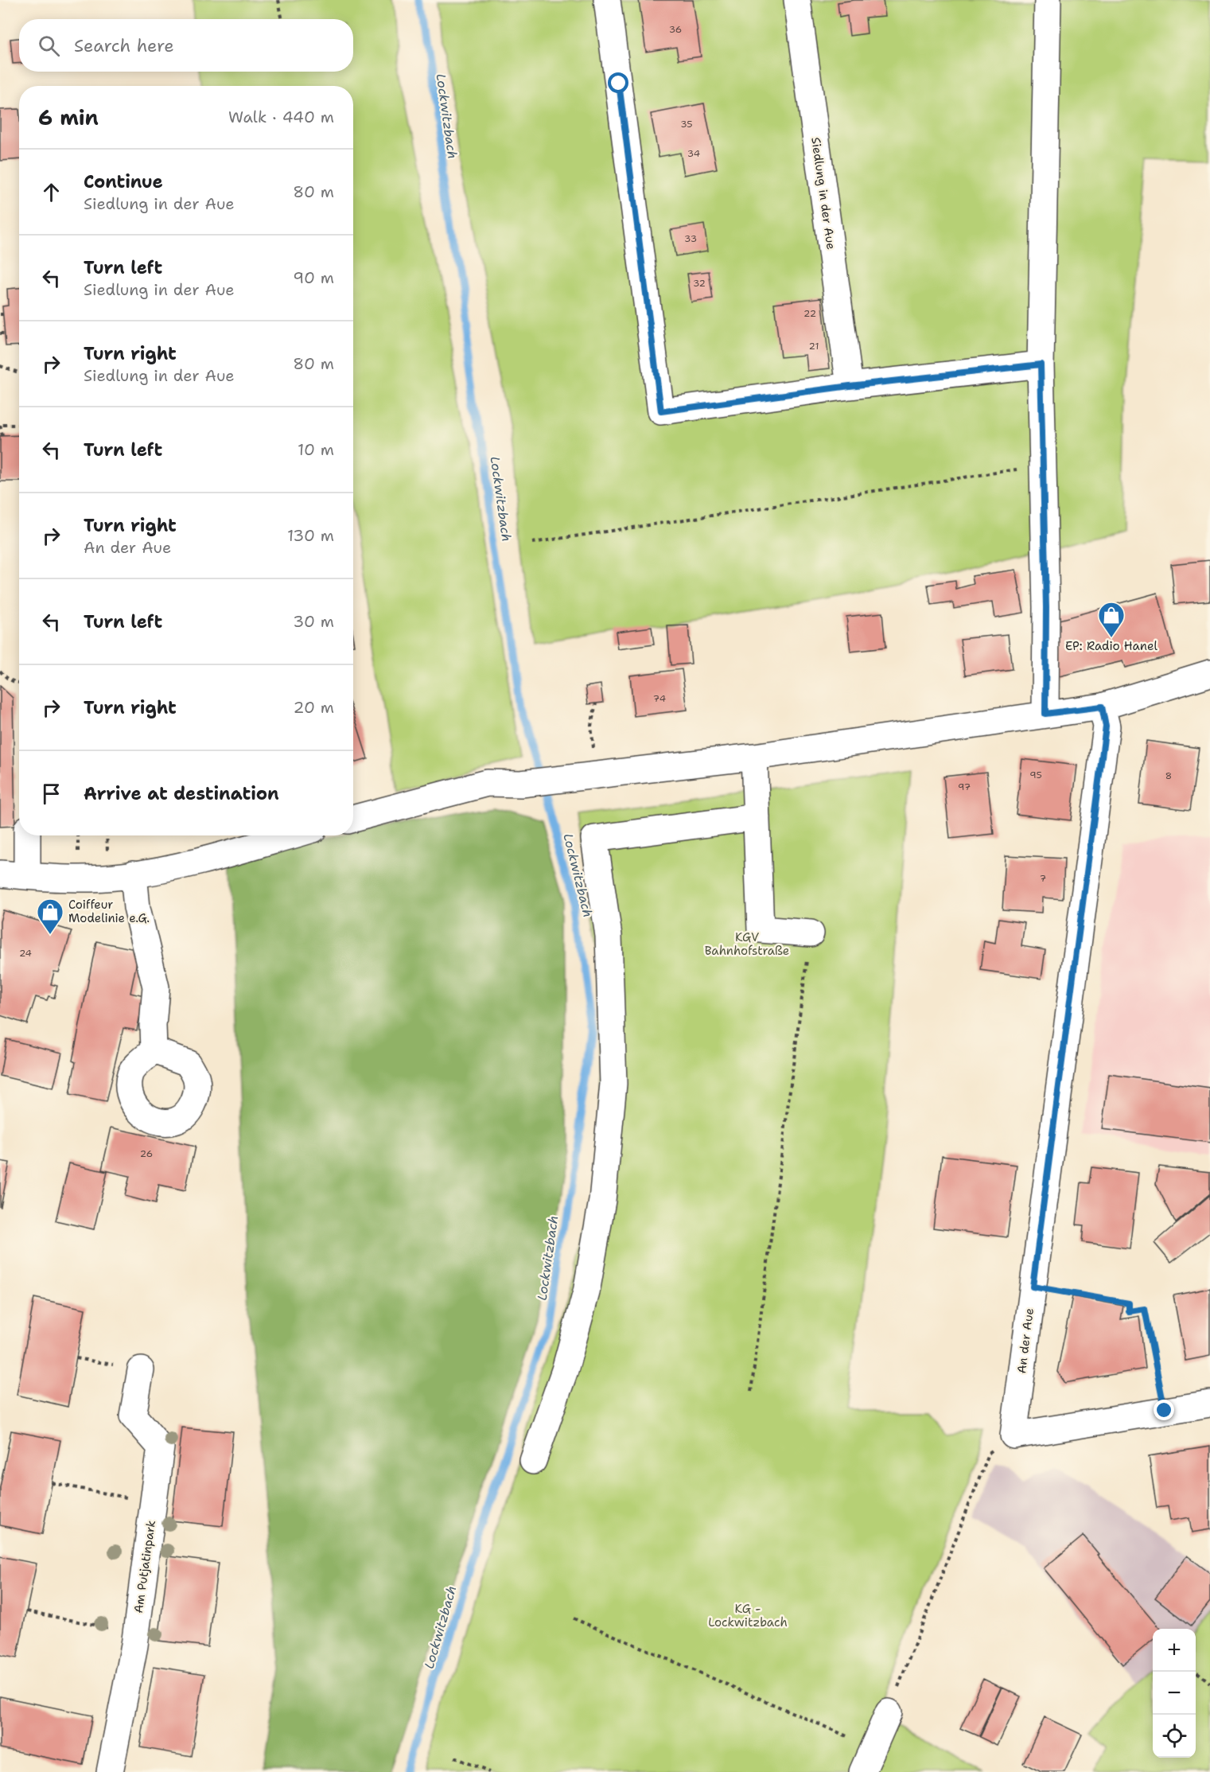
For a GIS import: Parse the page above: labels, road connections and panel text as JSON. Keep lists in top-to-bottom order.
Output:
{
  "streets": {
    "street": ["Siedlung in der Aue", "An der Aue", "Am Putjatinpark"]
  },
  "water": ["Lockwitzbach"],
  "parks": ["KGV Bahnhofstraße", "KG - Lockwitzbach"],
  "places": {
    "shop": ["EP: Radio Hanel", "Coiffeur Modelinie e.G."]
  },
  "house_numbers": [
    "36",
    "35",
    "34",
    "33",
    "32",
    "22",
    "21",
    "74",
    "95",
    "8",
    "97",
    "7",
    "24",
    "26"
  ],
  "page": {
    "search": "Search here",
    "heading": ["6 min", "Walk · 440 m"],
    "list": [
      ["Continue", "Siedlung in der Aue", "80 m"],
      ["Turn left", "Siedlung in der Aue", "90 m"],
      ["Turn right", "Siedlung in der Aue", "80 m"],
      ["Turn left", "10 m"],
      ["Turn right", "An der Aue", "130 m"],
      ["Turn left", "30 m"],
      ["Turn right", "20 m"],
      "Arrive at destination"
    ],
    "map_buttons": ["+", "−"]
  }
}
